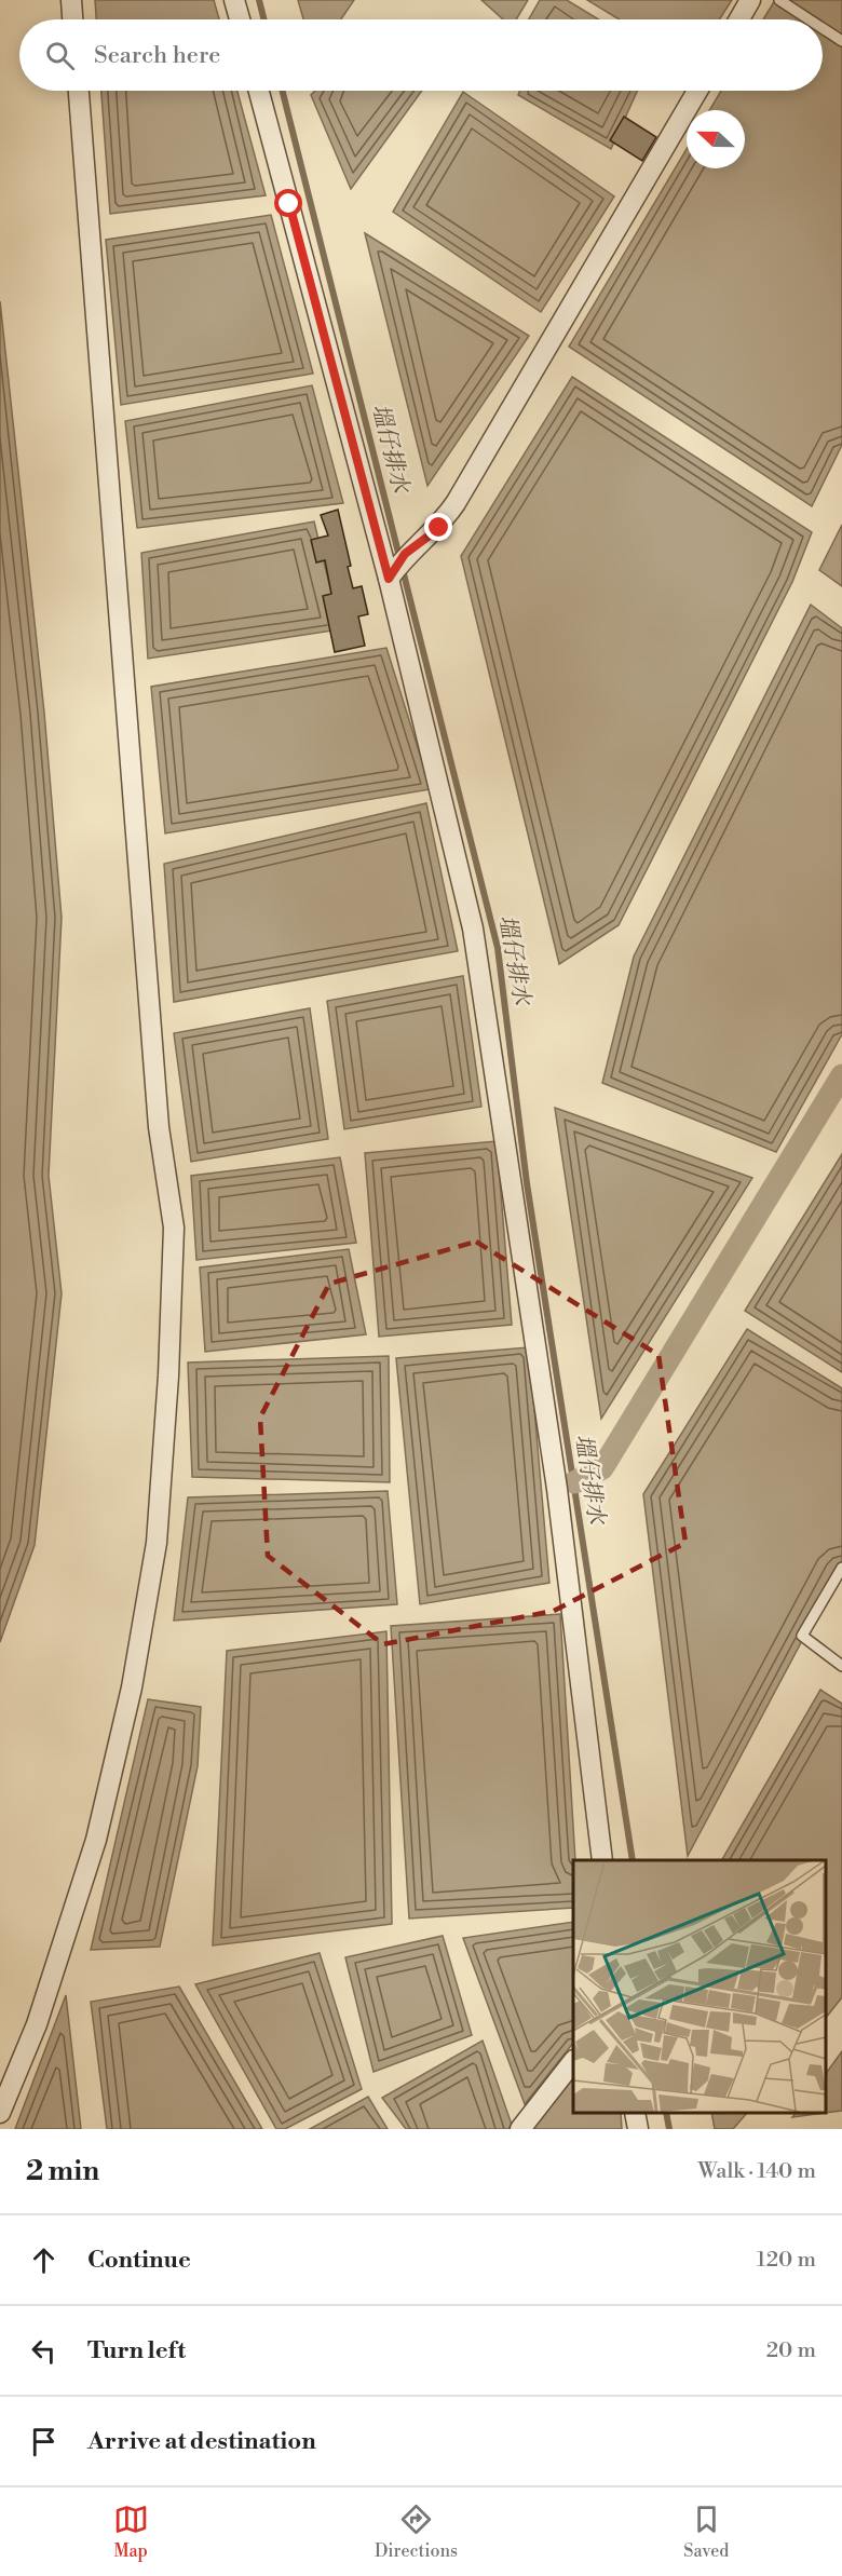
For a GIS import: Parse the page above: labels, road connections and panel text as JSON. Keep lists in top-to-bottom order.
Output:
{
  "water": ["塭仔排水"],
  "north": "left",
  "page": {
    "search": "Search here",
    "heading": ["2 min", "Walk · 140 m"],
    "list": [
      ["Continue", "120 m"],
      ["Turn left", "20 m"],
      "Arrive at destination"
    ],
    "nav": ["Map", "Directions", "Saved"]
  }
}
